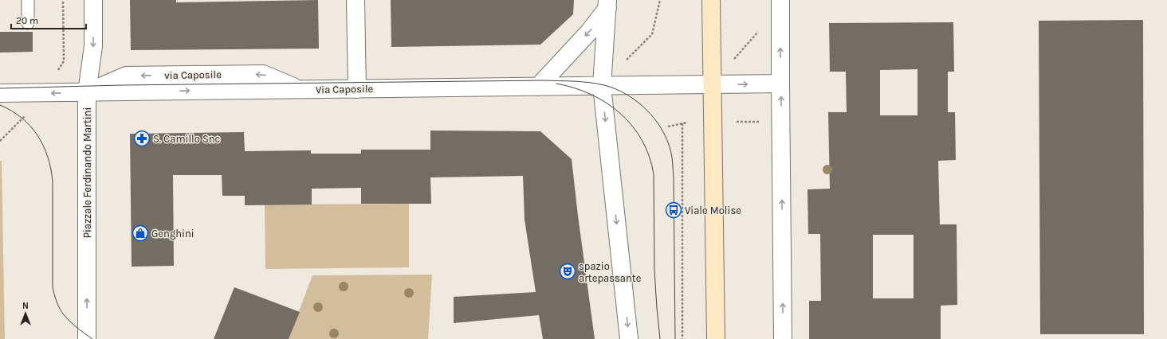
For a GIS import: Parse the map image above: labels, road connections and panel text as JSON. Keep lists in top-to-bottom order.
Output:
{
  "streets": {
    "street": ["Via Caposile", "Piazzale Ferdinando Martini"]
  },
  "crossings": [
    ["Via Caposile", "Piazzale Ferdinando Martini"]
  ],
  "places": {
    "pharmacy": ["S. Camillo Snc"],
    "bus stop": ["Viale Molise"],
    "shop": ["Genghini"],
    "theatre": ["spazio artepassante"]
  },
  "scale_bar": "20 m",
  "north": "top"
}
